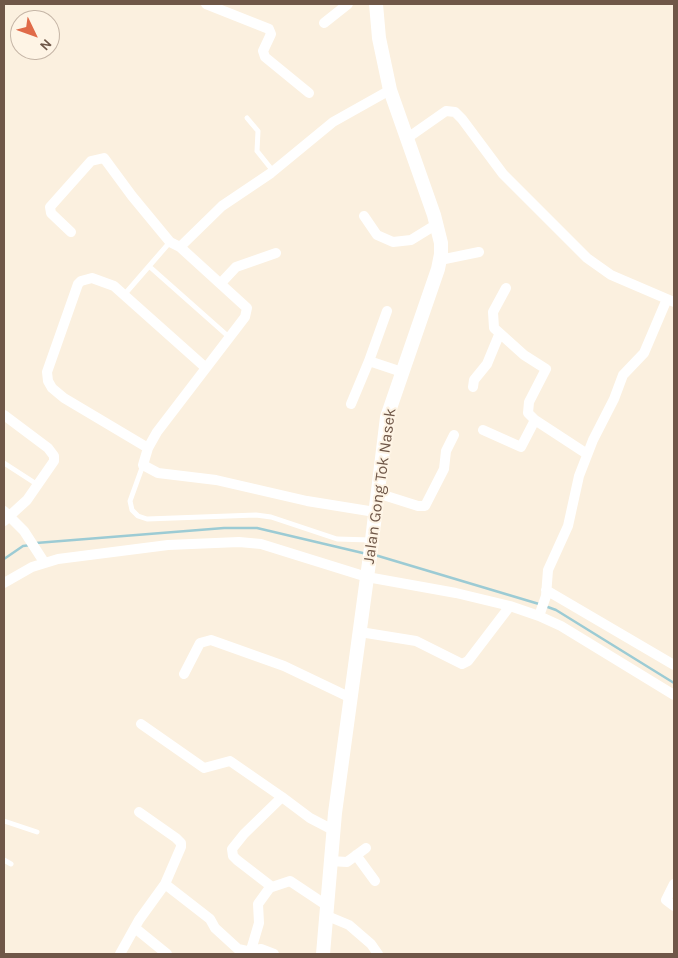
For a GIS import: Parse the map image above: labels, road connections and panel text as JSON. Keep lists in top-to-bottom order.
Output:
{
  "streets": {
    "main road": ["Jalan Gong Tok Nasek"]
  },
  "north": "bottom right"
}
